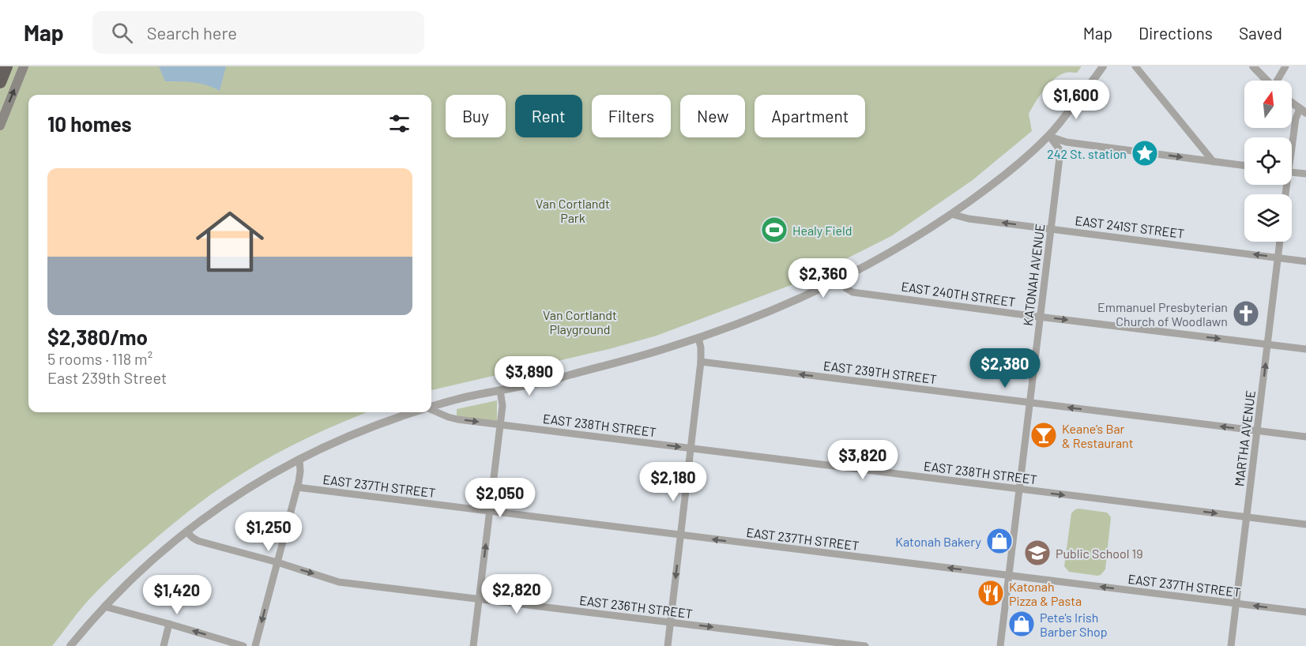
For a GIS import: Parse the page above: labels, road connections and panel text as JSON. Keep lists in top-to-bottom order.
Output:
{
  "streets": {
    "street": [
      "EAST 241ST STREET",
      "KATONAH AVENUE",
      "EAST 240TH STREET",
      "EAST 239TH STREET",
      "EAST 238TH STREET",
      "MARTHA AVENUE",
      "EAST 237TH STREET",
      "EAST 236TH STREET"
    ]
  },
  "crossings": [
    ["EAST 241ST STREET", "KATONAH AVENUE"],
    ["EAST 241ST STREET", "MARTHA AVENUE"],
    ["KATONAH AVENUE", "EAST 240TH STREET"],
    ["KATONAH AVENUE", "EAST 239TH STREET"],
    ["KATONAH AVENUE", "EAST 238TH STREET"],
    ["KATONAH AVENUE", "EAST 237TH STREET"],
    ["EAST 240TH STREET", "MARTHA AVENUE"],
    ["EAST 239TH STREET", "MARTHA AVENUE"],
    ["EAST 238TH STREET", "MARTHA AVENUE"],
    ["MARTHA AVENUE", "EAST 237TH STREET"]
  ],
  "one_way": [
    "EAST 241ST STREET",
    "EAST 240TH STREET",
    "EAST 239TH STREET",
    "EAST 237TH STREET",
    "EAST 236TH STREET"
  ],
  "parks": ["Van Cortlandt Park", "Van Cortlandt Playground"],
  "places": {
    "place": ["242 St. station"],
    "sports": ["Healy Field"],
    "church": ["Emmanuel Presbyterian Church of Woodlawn"],
    "bar": ["Keane's Bar & Restaurant"],
    "shop": ["Katonah Bakery", "Pete's Irish Barber Shop"],
    "school or university": ["Public School 19"],
    "restaurant": ["Katonah Pizza & Pasta"]
  },
  "north": "top",
  "page": {
    "header": "Map",
    "search": "Search here",
    "nav": ["Map", "Directions", "Saved"],
    "price": [
      "$1,600",
      "$2,360",
      "$2,380",
      "$3,890",
      "$3,820",
      "$2,180",
      "$2,050",
      "$1,250",
      "$2,820",
      "$1,420"
    ],
    "chip": [
      "Buy",
      "Rent",
      "Filters",
      "New",
      "Apartment"
    ],
    "heading": "10 homes",
    "list": [
      {
        "name": "$2,380/mo",
        "note": "5 rooms · 118 m² · East 239th Street"
      }
    ]
  }
}
